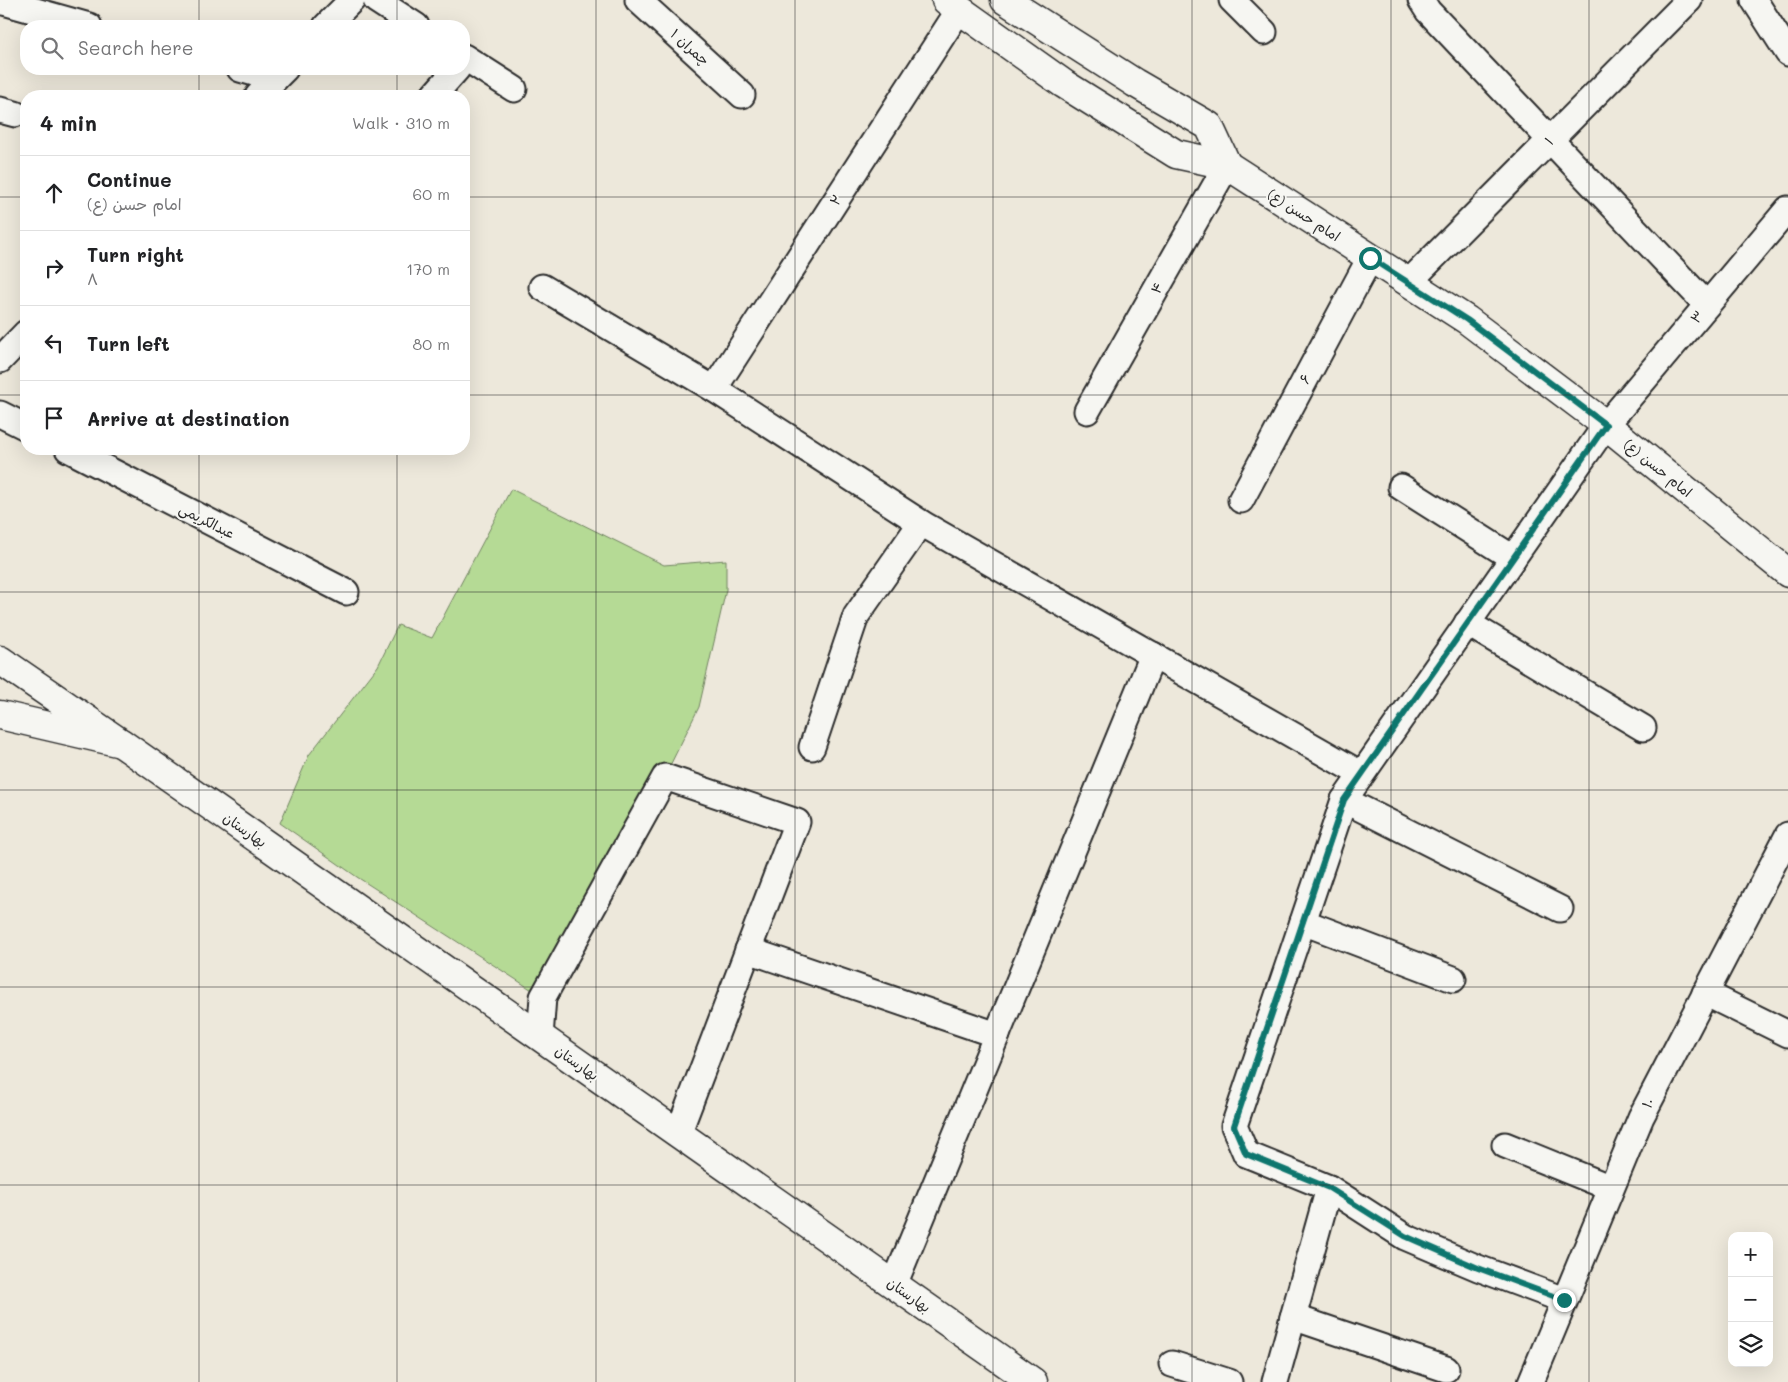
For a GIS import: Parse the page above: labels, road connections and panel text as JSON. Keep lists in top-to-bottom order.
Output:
{
  "streets": {
    "street": [
      "چمران ۱",
      "۱",
      "۲",
      "امام حسن (ع)",
      "۴",
      "۳",
      "۶",
      "عبدالکریمی",
      "بهارستان",
      "۱۰"
    ]
  },
  "crossings": [
    ["۱", "امام حسن (ع)"],
    ["۲", "امام حسن (ع)"],
    ["امام حسن (ع)", "۴"],
    ["امام حسن (ع)", "۳"],
    ["امام حسن (ع)", "۶"]
  ],
  "page": {
    "search": "Search here",
    "heading": ["4 min", "Walk · 310 m"],
    "list": [
      ["Continue", "امام حسن (ع)", "60 m"],
      ["Turn right", "۸", "170 m"],
      ["Turn left", "80 m"],
      "Arrive at destination"
    ],
    "map_buttons": ["+", "−"]
  }
}
